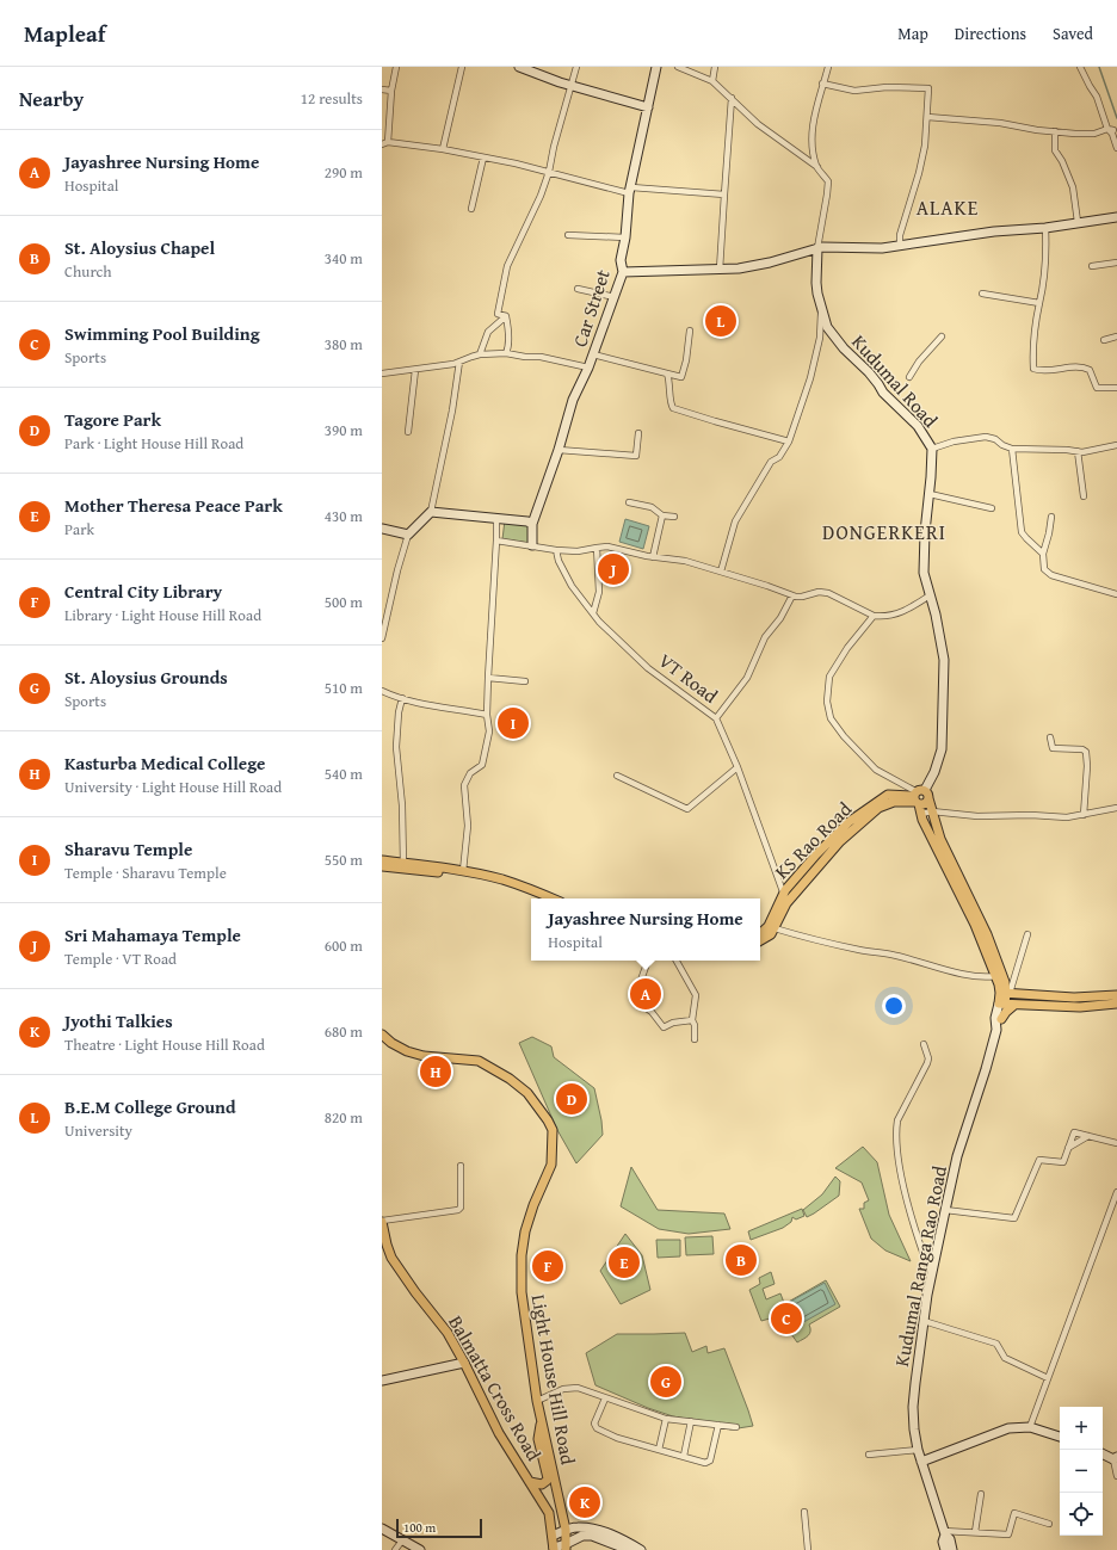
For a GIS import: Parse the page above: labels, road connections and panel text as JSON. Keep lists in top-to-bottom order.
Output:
{
  "streets": {
    "main road": [
      "Car Street",
      "Kudumal Road",
      "KS Rao Road",
      "Kudumal Ranga Rao Road",
      "Light House Hill Road",
      "Balmatta Cross Road"
    ],
    "street": ["VT Road"]
  },
  "crossings": [
    ["VT Road", "KS Rao Road"]
  ],
  "districts": ["ALAKE", "DONGERKERI"],
  "scale_bar": "100 m",
  "page": {
    "header": "Mapleaf",
    "nav": ["Map", "Directions", "Saved"],
    "heading": ["Nearby", "12 results"],
    "list": [
      {
        "mark": "A",
        "name": "Jayashree Nursing Home",
        "note": "Hospital",
        "value": "290 m"
      },
      {
        "mark": "B",
        "name": "St. Aloysius Chapel",
        "note": "Church",
        "value": "340 m"
      },
      {
        "mark": "C",
        "name": "Swimming Pool Building",
        "note": "Sports",
        "value": "380 m"
      },
      {
        "mark": "D",
        "name": "Tagore Park",
        "note": "Park · Light House Hill Road",
        "value": "390 m"
      },
      {
        "mark": "E",
        "name": "Mother Theresa Peace Park",
        "note": "Park",
        "value": "430 m"
      },
      {
        "mark": "F",
        "name": "Central City Library",
        "note": "Library · Light House Hill Road",
        "value": "500 m"
      },
      {
        "mark": "G",
        "name": "St. Aloysius Grounds",
        "note": "Sports",
        "value": "510 m"
      },
      {
        "mark": "H",
        "name": "Kasturba Medical College",
        "note": "University · Light House Hill Road",
        "value": "540 m"
      },
      {
        "mark": "I",
        "name": "Sharavu Temple",
        "note": "Temple · Sharavu Temple",
        "value": "550 m"
      },
      {
        "mark": "J",
        "name": "Sri Mahamaya Temple",
        "note": "Temple · VT Road",
        "value": "600 m"
      },
      {
        "mark": "K",
        "name": "Jyothi Talkies",
        "note": "Theatre · Light House Hill Road",
        "value": "680 m"
      },
      {
        "mark": "L",
        "name": "B.E.M College Ground",
        "note": "University",
        "value": "820 m"
      }
    ],
    "pins": [
      "L",
      "J",
      "I",
      "A",
      "H",
      "D",
      "B",
      "E",
      "F",
      "C",
      "G",
      "K"
    ],
    "popup": ["Jayashree Nursing Home", "Hospital"],
    "map_buttons": ["+", "−"],
    "scale": "100 m"
  }
}
